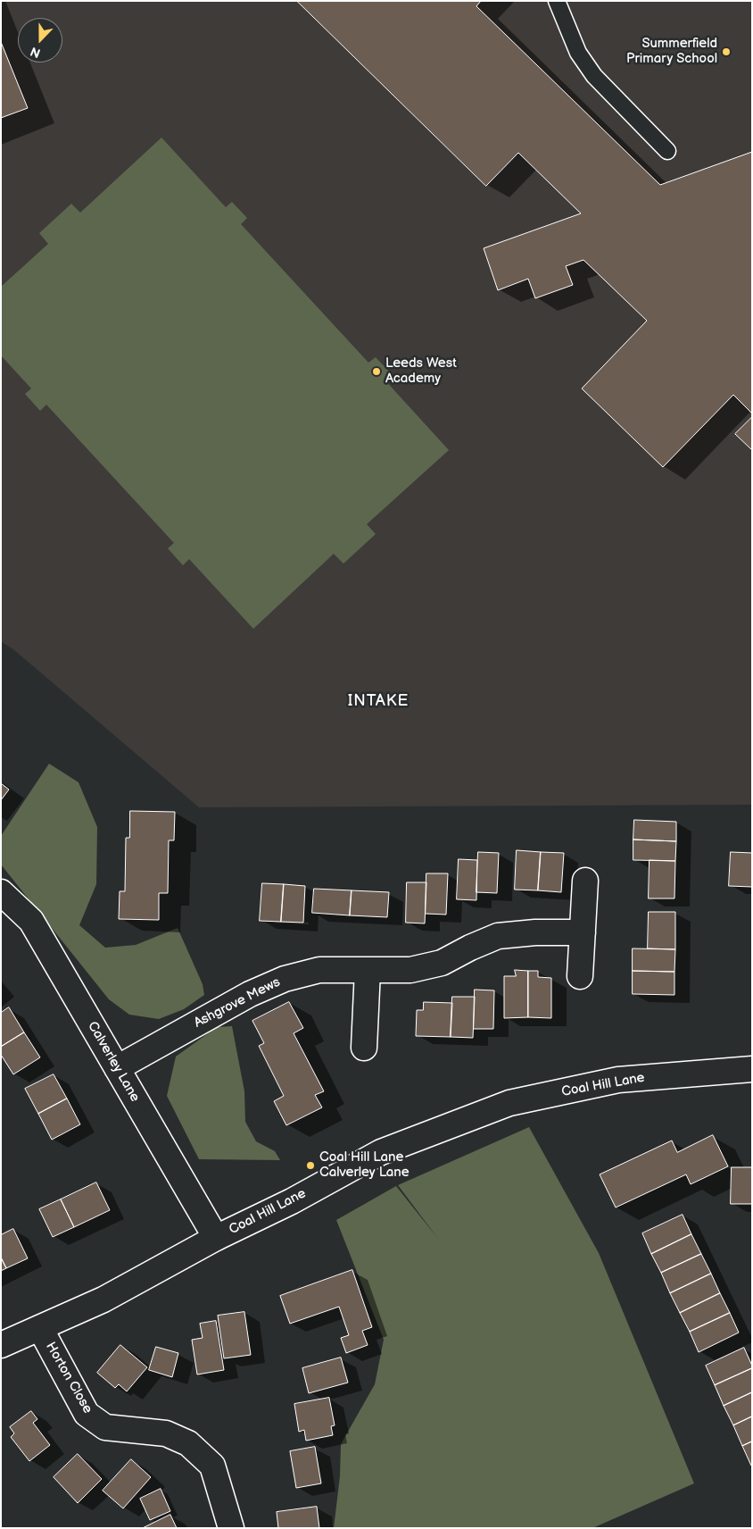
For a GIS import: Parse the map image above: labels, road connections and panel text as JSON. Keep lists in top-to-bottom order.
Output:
{
  "streets": {
    "street": [
      "Ashgrove Mews",
      "Calverley Lane",
      "Coal Hill Lane",
      "Horton Close"
    ]
  },
  "crossings": [
    ["Ashgrove Mews", "Calverley Lane"],
    ["Calverley Lane", "Coal Hill Lane"],
    ["Coal Hill Lane", "Horton Close"]
  ],
  "districts": ["INTAKE"],
  "places": ["Summerfield Primary School", "Leeds West Academy", "Coal Hill Lane Calverley Lane"],
  "north": "bottom"
}
